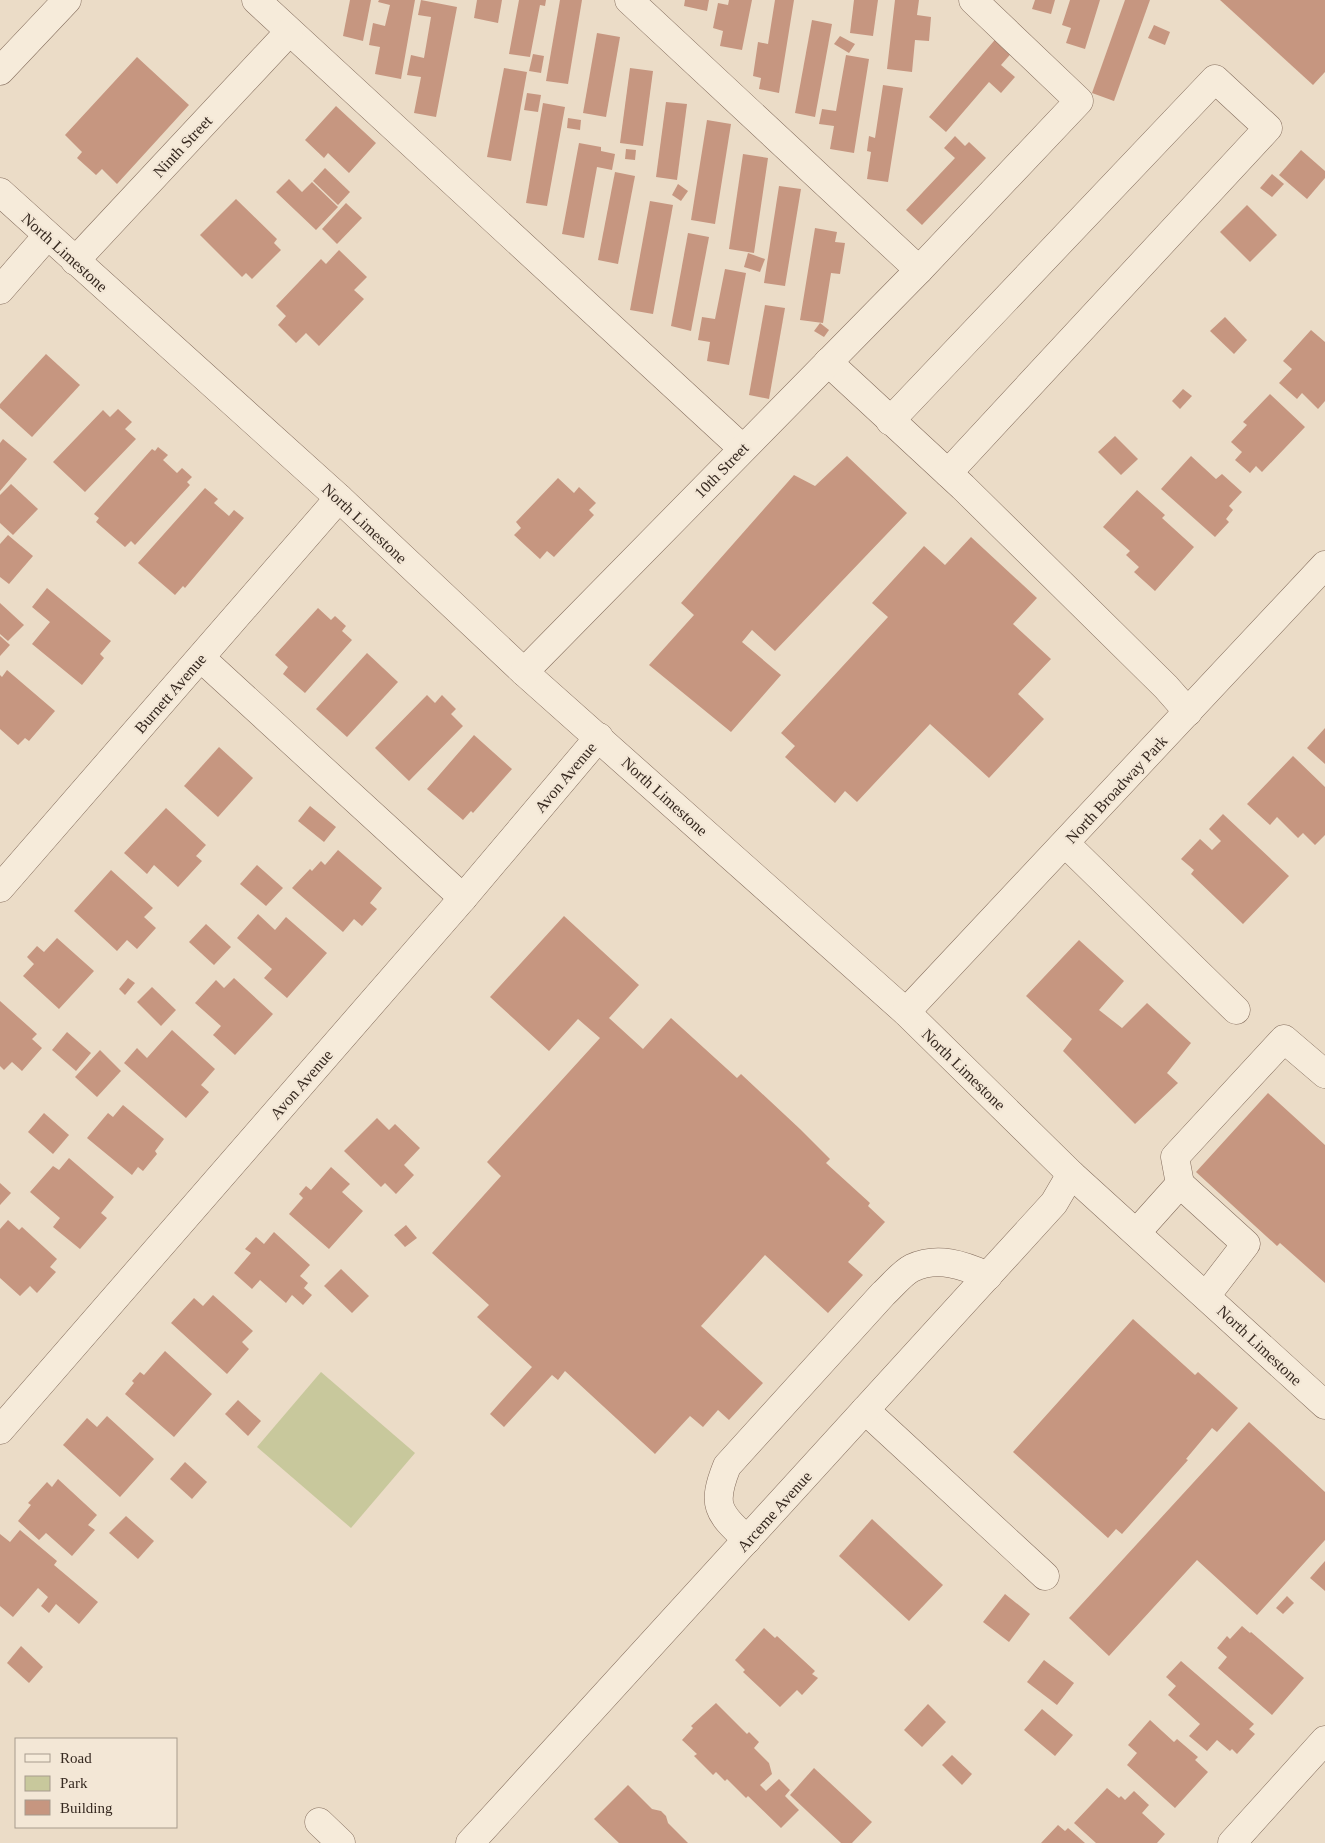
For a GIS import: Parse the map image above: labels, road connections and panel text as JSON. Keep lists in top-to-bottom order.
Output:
{
  "streets": {
    "street": [
      "Ninth Street",
      "North Limestone",
      "10th Street",
      "Burnett Avenue",
      "Avon Avenue",
      "North Broadway Park",
      "Arceme Avenue"
    ]
  },
  "crossings": [
    ["Ninth Street", "North Limestone"],
    ["North Limestone", "10th Street"],
    ["North Limestone", "Burnett Avenue"],
    ["North Limestone", "Avon Avenue"],
    ["North Limestone", "North Broadway Park"],
    ["North Limestone", "Arceme Avenue"]
  ],
  "legend": ["Road", "Park", "Building"]
}
